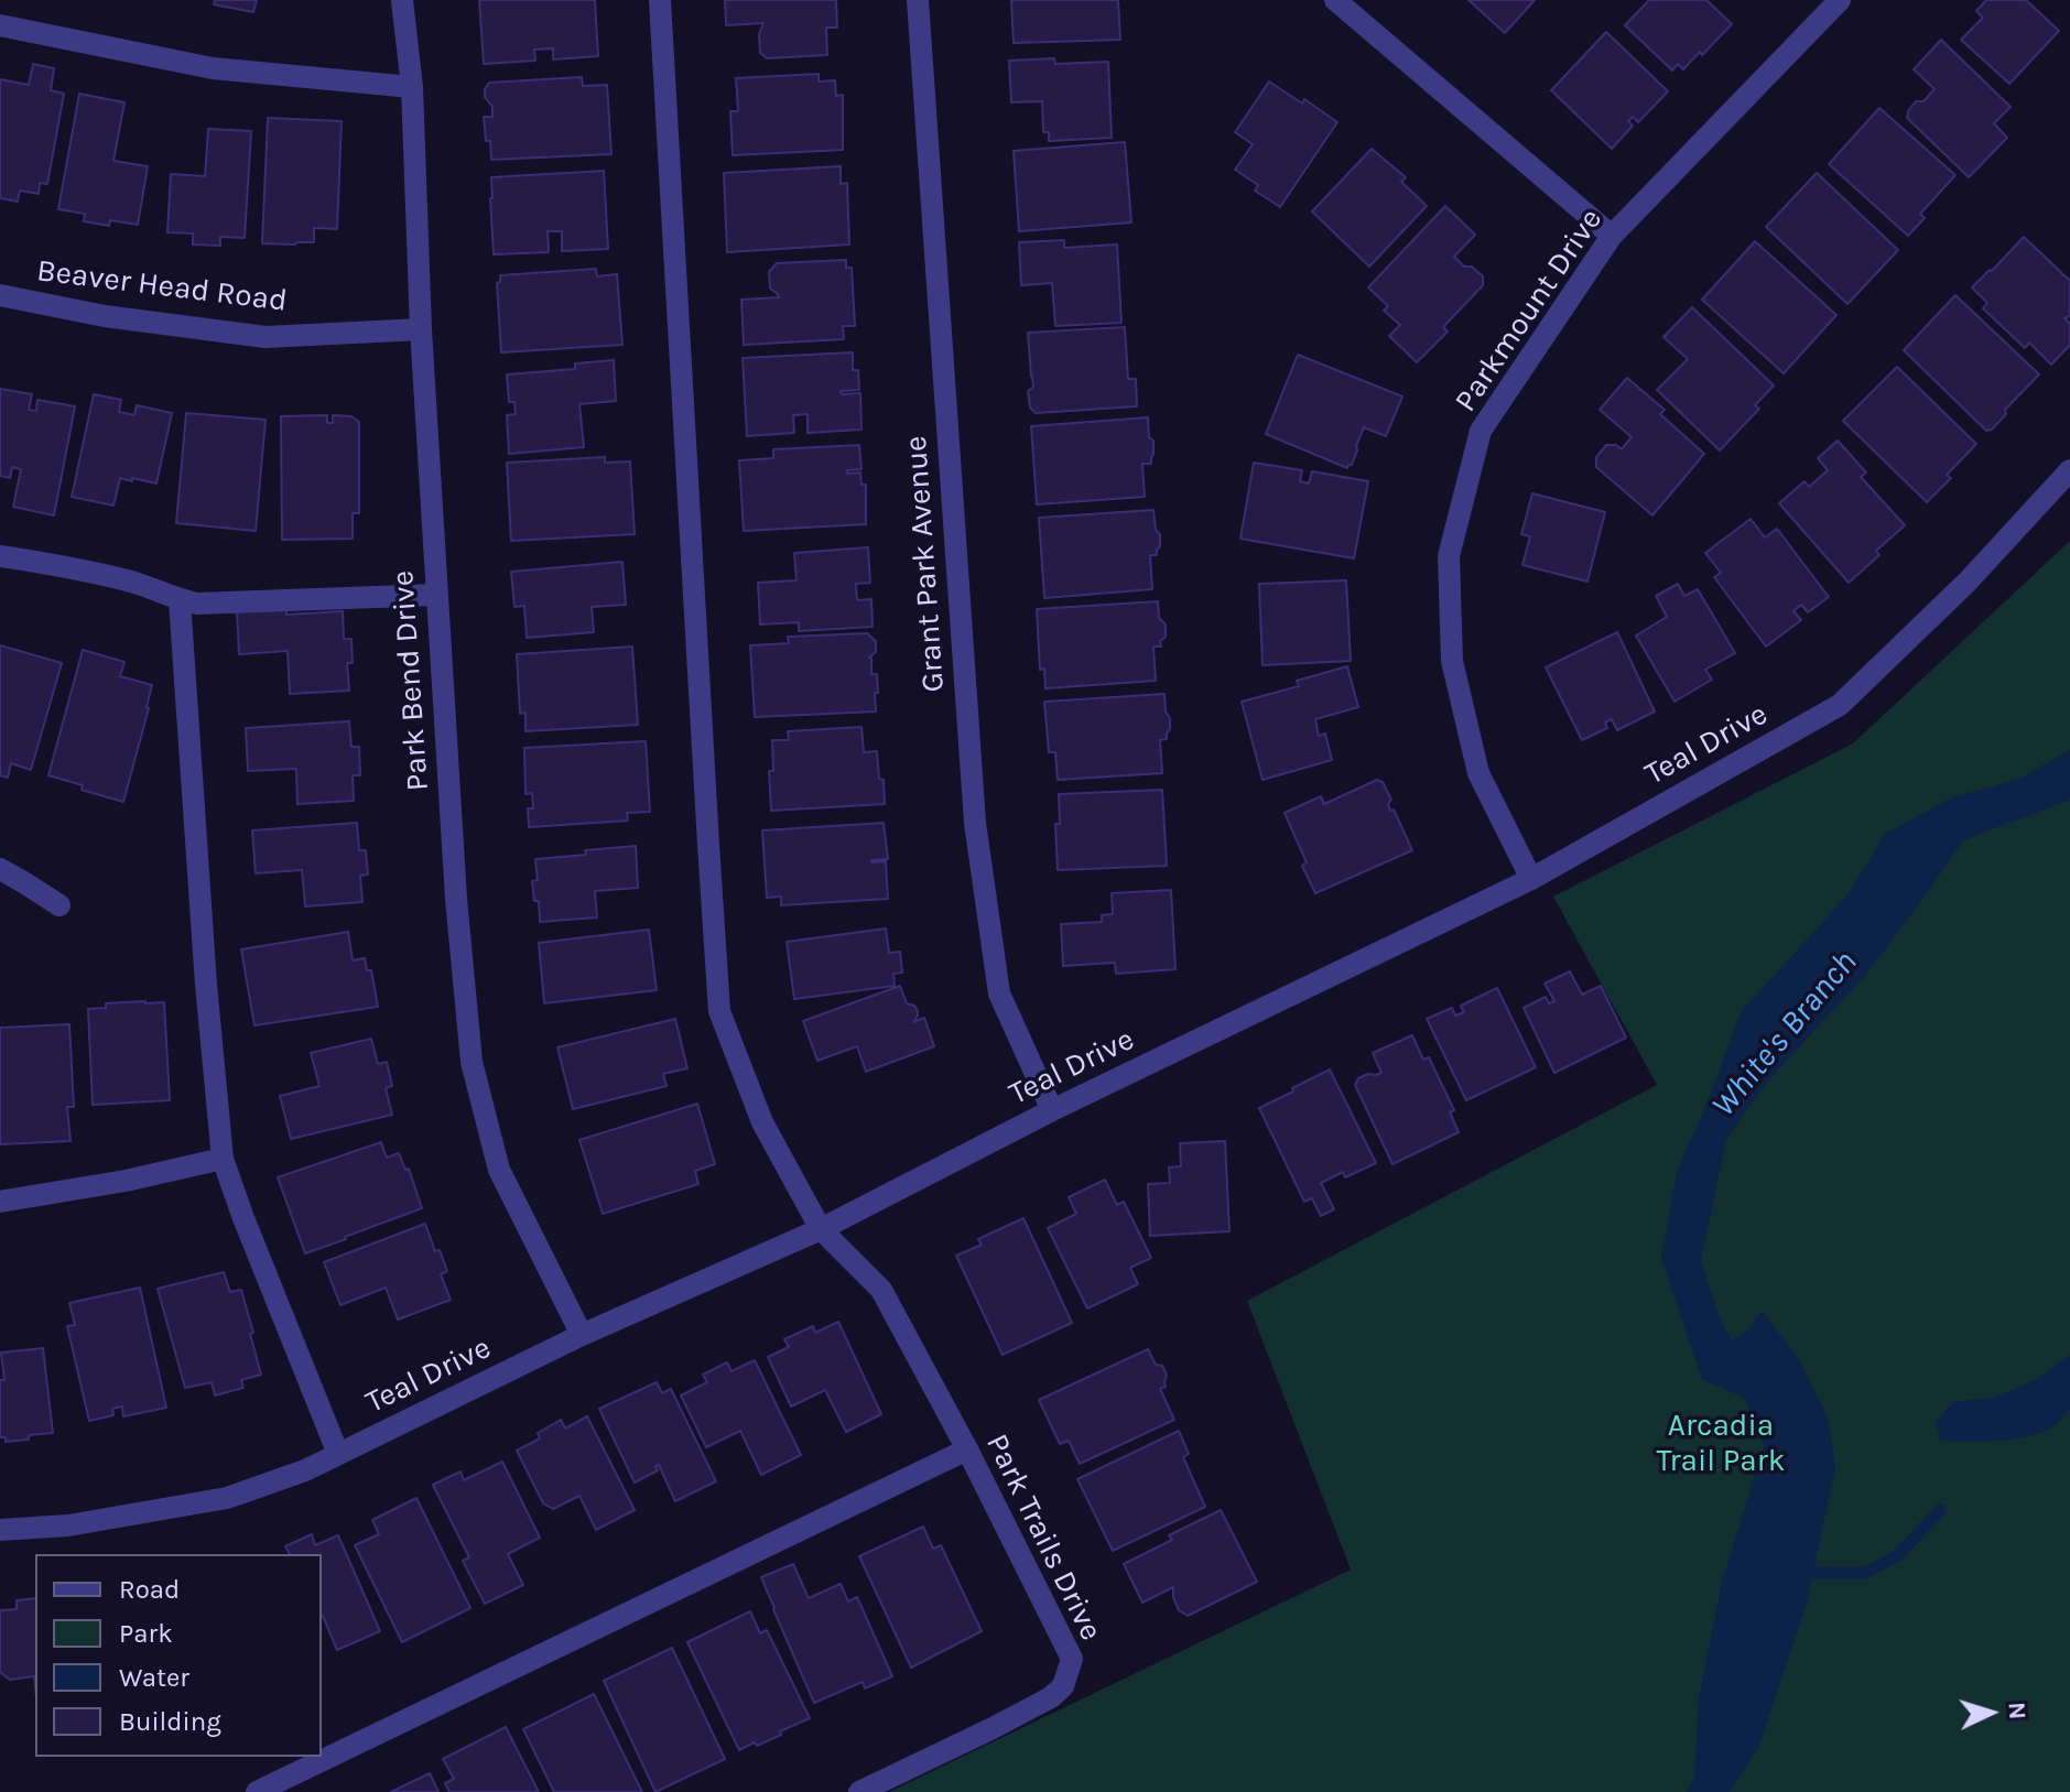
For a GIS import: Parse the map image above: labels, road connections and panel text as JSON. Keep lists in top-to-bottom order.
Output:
{
  "streets": {
    "street": [
      "Beaver Head Road",
      "Parkmount Drive",
      "Grant Park Avenue",
      "Park Bend Drive",
      "Teal Drive",
      "Park Trails Drive"
    ]
  },
  "crossings": [
    ["Beaver Head Road", "Park Bend Drive"],
    ["Parkmount Drive", "Teal Drive"],
    ["Grant Park Avenue", "Teal Drive"],
    ["Park Bend Drive", "Teal Drive"],
    ["Teal Drive", "Park Trails Drive"]
  ],
  "water": ["White's Branch"],
  "parks": ["Arcadia Trail Park"],
  "legend": [
    "Road",
    "Park",
    "Water",
    "Building"
  ],
  "north": "right"
}
